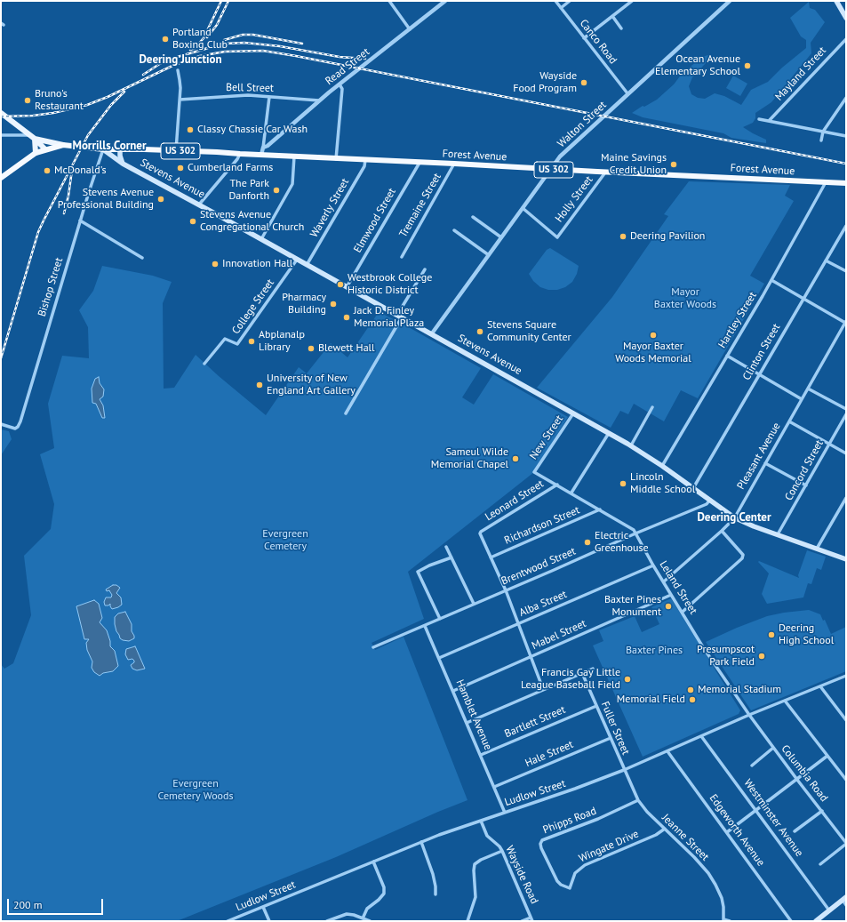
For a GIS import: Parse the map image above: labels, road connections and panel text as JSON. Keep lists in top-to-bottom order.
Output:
{
  "streets": {
    "highway": ["US 302", "Forest Avenue"],
    "main road": ["Stevens Avenue"],
    "street": [
      "Canco Road",
      "Read Street",
      "Mayland Street",
      "Bell Street",
      "Walton Street",
      "Holly Street",
      "Tremaine Street",
      "Waverly Street",
      "Elmwood Street",
      "Bishop Street",
      "College Street",
      "Hartley Street",
      "Clinton Street",
      "New Street",
      "Pleasant Avenue",
      "Concord Street",
      "Leonard Street",
      "Richardson Street",
      "Brentwood Street",
      "Leland Street",
      "Alba Street",
      "Mabel Street",
      "Hamblet Avenue",
      "Bartlett Street",
      "Fuller Street",
      "Hale Street",
      "Columbia Road",
      "Ludlow Street",
      "Westminster Avenue",
      "Phipps Road",
      "Edgeworth Avenue",
      "Jeanne Street",
      "Wingate Drive",
      "Wayside Road"
    ]
  },
  "crossings": [
    ["Canco Road", "Walton Street"],
    ["Read Street", "Bell Street"],
    ["Walton Street", "Forest Avenue"],
    ["Walton Street", "Stevens Avenue"],
    ["Walton Street", "Holly Street"],
    ["US 302", "Forest Avenue"],
    ["US 302", "Stevens Avenue"],
    ["US 302", "Bishop Street"],
    ["Forest Avenue", "Stevens Avenue"],
    ["Forest Avenue", "Holly Street"],
    ["Forest Avenue", "Tremaine Street"],
    ["Forest Avenue", "Waverly Street"],
    ["Forest Avenue", "Elmwood Street"],
    ["Forest Avenue", "Bishop Street"],
    ["Forest Avenue", "Hartley Street"],
    ["Stevens Avenue", "Waverly Street"],
    ["Stevens Avenue", "Elmwood Street"],
    ["Stevens Avenue", "Bishop Street"],
    ["Stevens Avenue", "College Street"],
    ["Stevens Avenue", "Hartley Street"],
    ["Stevens Avenue", "Clinton Street"],
    ["Stevens Avenue", "New Street"],
    ["Stevens Avenue", "Pleasant Avenue"],
    ["Stevens Avenue", "Concord Street"],
    ["Stevens Avenue", "Brentwood Street"],
    ["New Street", "Leland Street"],
    ["Pleasant Avenue", "Leland Street"],
    ["Leonard Street", "Richardson Street"],
    ["Leonard Street", "Leland Street"],
    ["Richardson Street", "Leland Street"],
    ["Brentwood Street", "Leland Street"],
    ["Brentwood Street", "Hamblet Avenue"],
    ["Leland Street", "Alba Street"],
    ["Leland Street", "Mabel Street"],
    ["Leland Street", "Columbia Road"],
    ["Leland Street", "Ludlow Street"],
    ["Alba Street", "Hamblet Avenue"],
    ["Mabel Street", "Hamblet Avenue"],
    ["Hamblet Avenue", "Bartlett Street"],
    ["Hamblet Avenue", "Hale Street"],
    ["Hamblet Avenue", "Ludlow Street"],
    ["Bartlett Street", "Fuller Street"],
    ["Fuller Street", "Hale Street"],
    ["Fuller Street", "Ludlow Street"],
    ["Fuller Street", "Jeanne Street"],
    ["Columbia Road", "Ludlow Street"],
    ["Ludlow Street", "Westminster Avenue"],
    ["Ludlow Street", "Edgeworth Avenue"],
    ["Ludlow Street", "Jeanne Street"],
    ["Ludlow Street", "Wayside Road"],
    ["Phipps Road", "Jeanne Street"],
    ["Phipps Road", "Wingate Drive"],
    ["Jeanne Street", "Wingate Drive"]
  ],
  "districts": ["Deering Junction", "Morrills Corner", "Deering Center"],
  "parks": [
    "Mayor Baxter Woods",
    "Evergreen Cemetery",
    "Baxter Pines",
    "Evergreen Cemetery Woods"
  ],
  "places": [
    "Portland Boxing Club",
    "Ocean Avenue Elementary School",
    "Wayside Food Program",
    "Bruno's Restaurant",
    "Classy Chassie Car Wash",
    "Maine Savings Credit Union",
    "Cumberland Farms",
    "McDonald's",
    "The Park Danforth",
    "Stevens Avenue Professional Building",
    "Stevens Avenue Congregational Church",
    "Deering Pavilion",
    "Innovation Hall",
    "Westbrook College Historic District",
    "Pharmacy Building",
    "Jack D. Finley Memorial Plaza",
    "Stevens Square Community Center",
    "Mayor Baxter Woods Memorial",
    "Abplanalp Library",
    "Blewett Hall",
    "University of New England Art Gallery",
    "Sameul Wilde Memorial Chapel",
    "Lincoln Middle School",
    "Electric Greenhouse",
    "Baxter Pines Monument",
    "Deering High School",
    "Presumpscot Park Field",
    "Francis Gay Little League Baseball Field",
    "Memorial Stadium",
    "Memorial Field"
  ],
  "scale_bar": "200 m"
}
